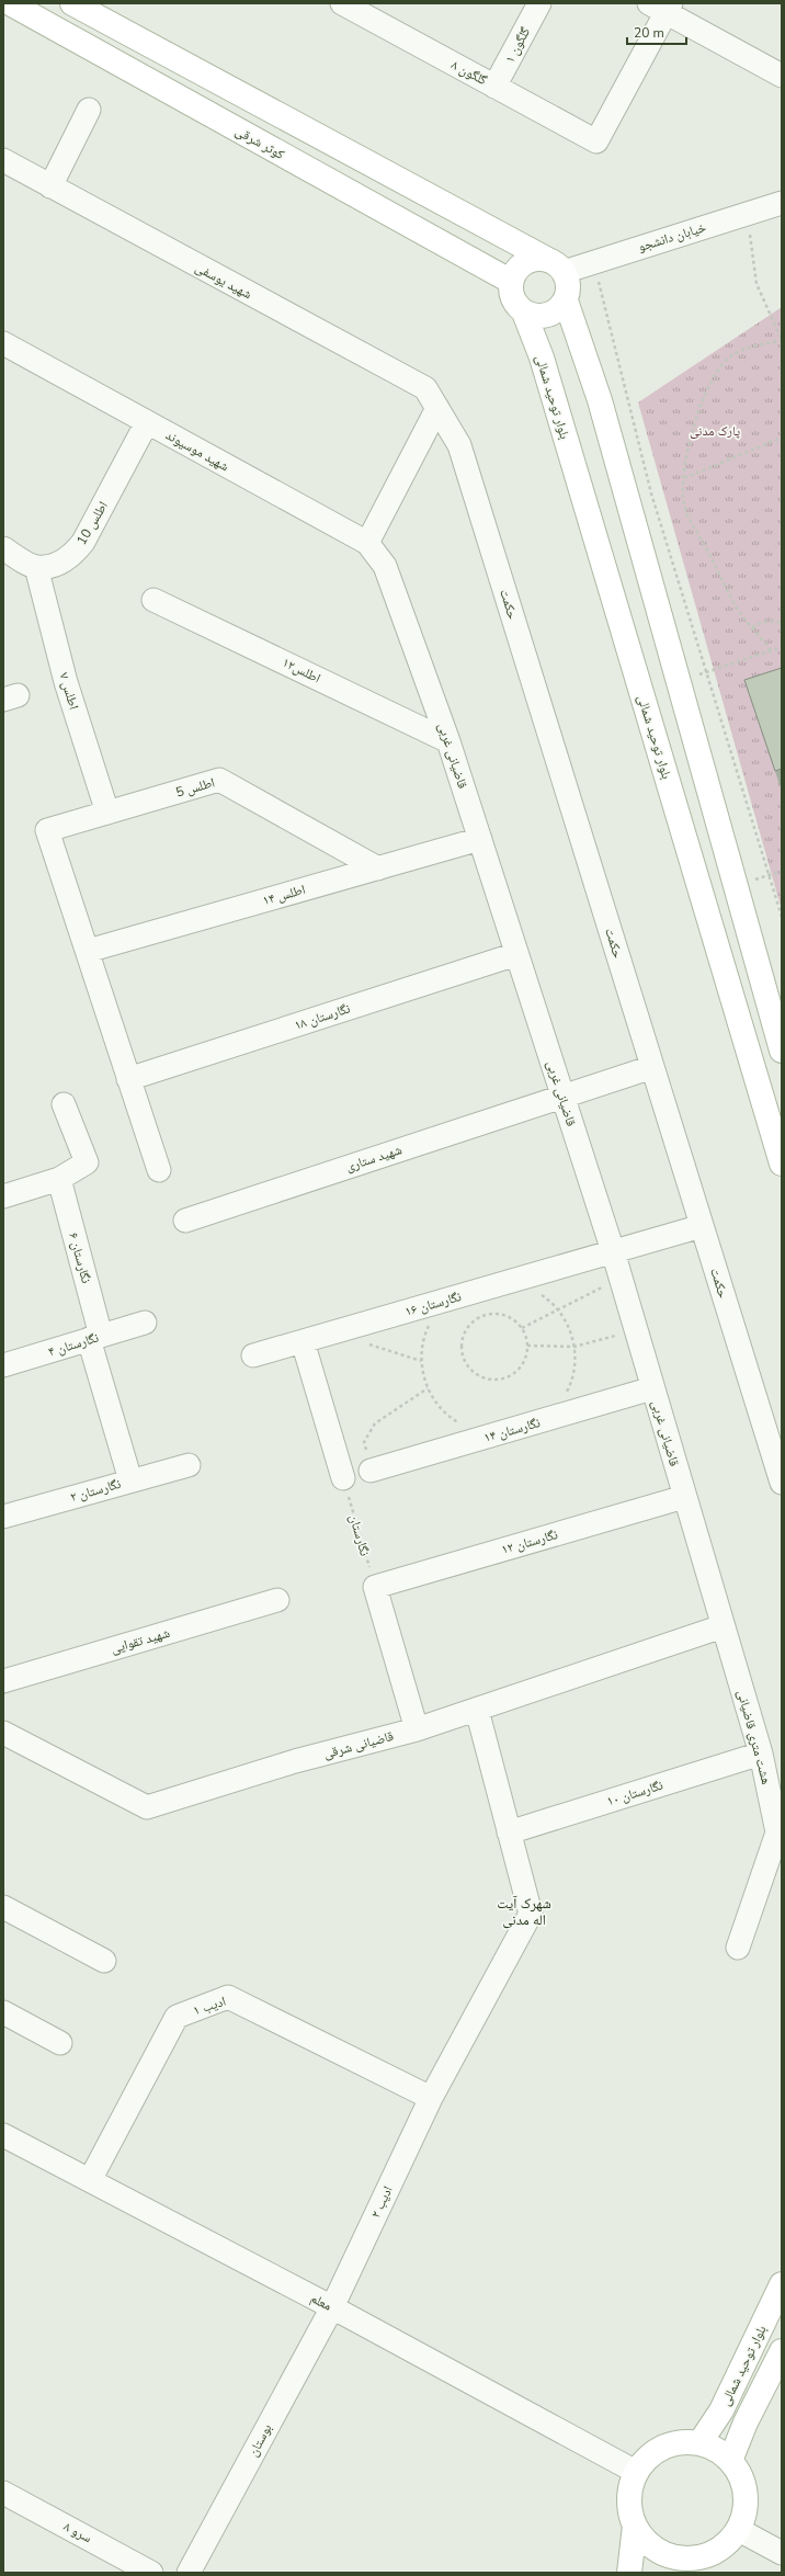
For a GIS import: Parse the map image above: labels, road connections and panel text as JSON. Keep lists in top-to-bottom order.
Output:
{
  "streets": {
    "main road": ["کوثر شرقی", "بلوار توحید شمالی"],
    "street": [
      "گلگون ۱",
      "گلگون ۸",
      "خیابان دانشجو",
      "شهید یوسفی",
      "شهید موسیوند",
      "اطلس 10",
      "حکمت",
      "اطلس۱۲",
      "اطلس ۷",
      "قاضیانی غربی",
      "اطلس 5",
      "اطلس ۱۴",
      "نگارستان ۱۸",
      "شهید ستاری",
      "نگارستان ۶",
      "نگارستان ۱۶",
      "نگارستان ۴",
      "نگارستان ۱۴",
      "نگارستان ۲",
      "نگارستان ۱۲",
      "شهید تقوایی",
      "هشت متری قاضیانی",
      "قاضیانی شرقی",
      "نگارستان ۱۰",
      "ادیب ۱",
      "ادیب ۲",
      "معلم",
      "بوستان",
      "سرو ۸"
    ],
    "path": ["نگارستان"]
  },
  "crossings": [
    ["گلگون ۱", "گلگون ۸"],
    ["کوثر شرقی", "خیابان دانشجو"],
    ["کوثر شرقی", "بلوار توحید شمالی"],
    ["خیابان دانشجو", "بلوار توحید شمالی"],
    ["شهید یوسفی", "حکمت"],
    ["بلوار توحید شمالی", "معلم"],
    ["شهید موسیوند", "اطلس 10"],
    ["شهید موسیوند", "قاضیانی غربی"],
    ["اطلس 10", "اطلس ۷"],
    ["حکمت", "شهید ستاری"],
    ["حکمت", "نگارستان ۱۶"],
    ["اطلس۱۲", "قاضیانی غربی"],
    ["اطلس ۷", "اطلس 5"],
    ["قاضیانی غربی", "اطلس ۱۴"],
    ["قاضیانی غربی", "نگارستان ۱۸"],
    ["قاضیانی غربی", "شهید ستاری"],
    ["قاضیانی غربی", "نگارستان ۱۶"],
    ["قاضیانی غربی", "نگارستان ۱۴"],
    ["قاضیانی غربی", "نگارستان ۱۲"],
    ["قاضیانی غربی", "هشت متری قاضیانی"],
    ["قاضیانی غربی", "قاضیانی شرقی"],
    ["اطلس 5", "اطلس ۱۴"],
    ["نگارستان ۶", "نگارستان ۴"],
    ["نگارستان ۶", "نگارستان ۲"],
    ["نگارستان", "نگارستان ۱۲"],
    ["هشت متری قاضیانی", "قاضیانی شرقی"],
    ["هشت متری قاضیانی", "نگارستان ۱۰"],
    ["قاضیانی شرقی", "ادیب ۲"],
    ["نگارستان ۱۰", "ادیب ۲"],
    ["ادیب ۱", "ادیب ۲"],
    ["ادیب ۱", "معلم"],
    ["ادیب ۲", "معلم"],
    ["ادیب ۲", "بوستان"],
    ["معلم", "بوستان"]
  ],
  "districts": ["شهرک آیت اله مدنی"],
  "parks": ["پارک مدنی"],
  "scale_bar": "20 m"
}
